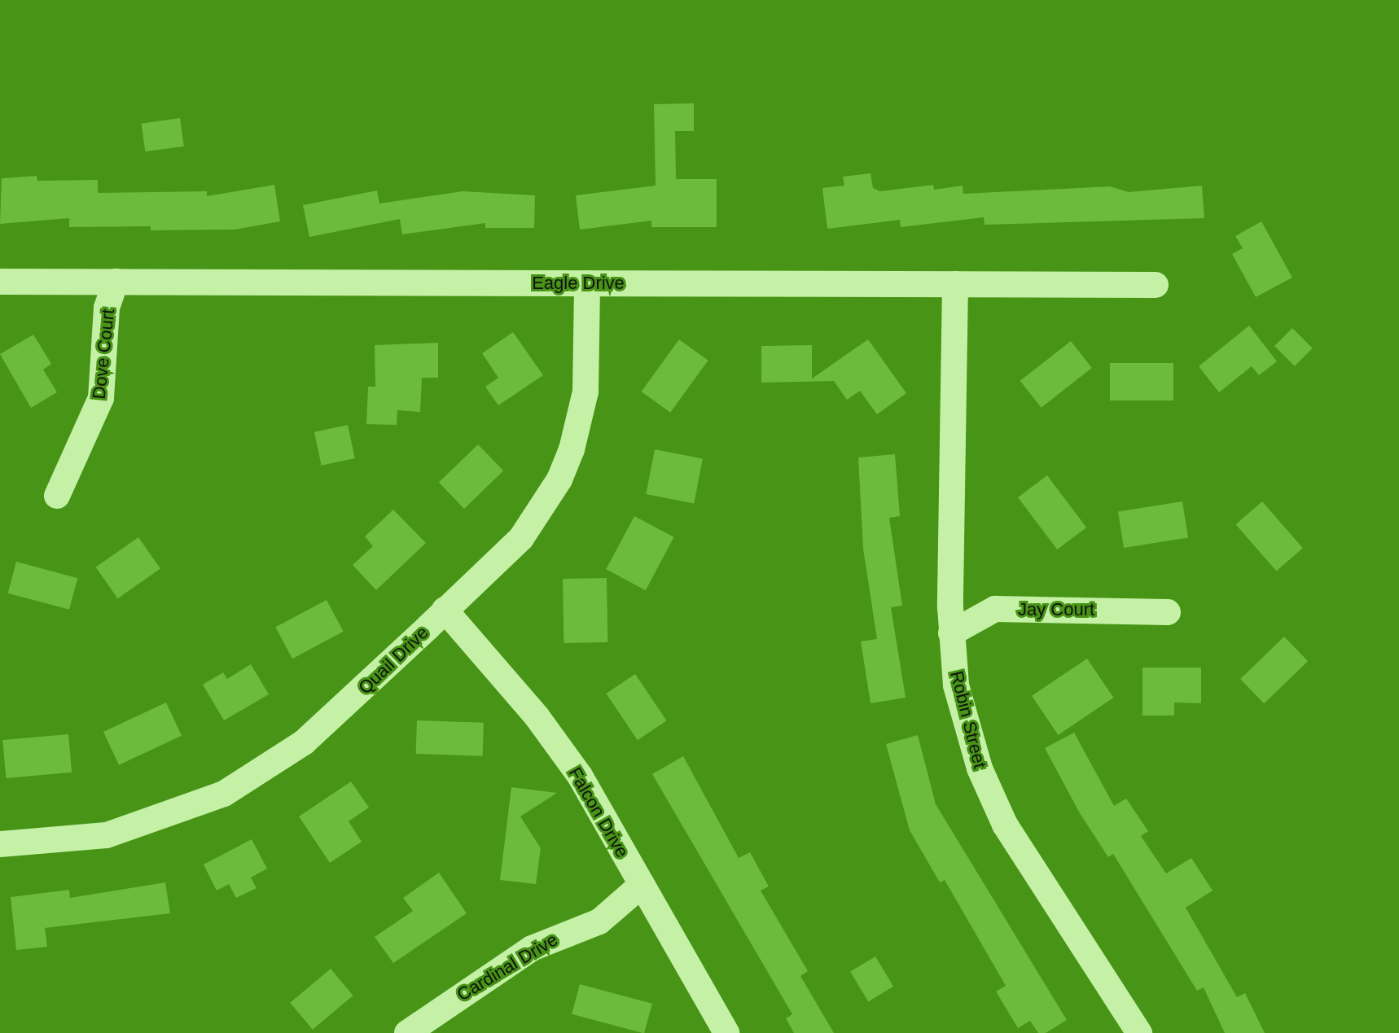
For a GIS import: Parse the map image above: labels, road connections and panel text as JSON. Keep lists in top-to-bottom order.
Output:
{
  "streets": {
    "street": [
      "Eagle Drive",
      "Dove Court",
      "Jay Court",
      "Quail Drive",
      "Robin Street",
      "Falcon Drive",
      "Cardinal Drive"
    ]
  },
  "crossings": [
    ["Eagle Drive", "Dove Court"],
    ["Eagle Drive", "Quail Drive"],
    ["Eagle Drive", "Robin Street"],
    ["Jay Court", "Robin Street"],
    ["Quail Drive", "Falcon Drive"],
    ["Falcon Drive", "Cardinal Drive"]
  ]
}
